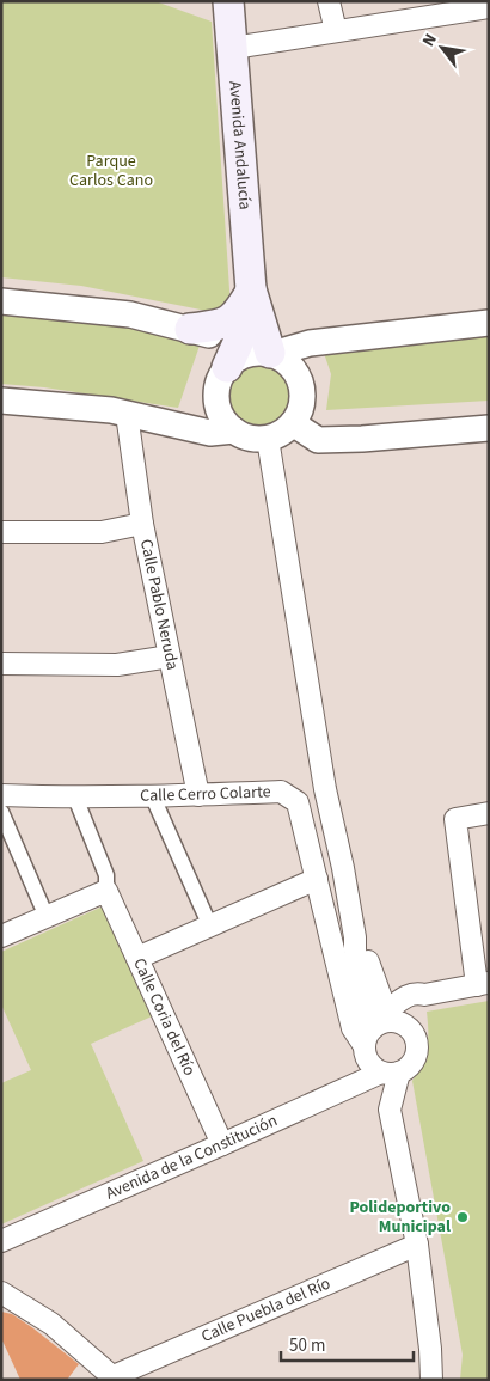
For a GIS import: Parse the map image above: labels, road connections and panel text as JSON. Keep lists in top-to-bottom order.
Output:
{
  "streets": {
    "main road": ["Avenida Andalucía"],
    "street": [
      "Calle Pablo Neruda",
      "Calle Cerro Colarte",
      "Calle Coria del Río",
      "Avenida de la Constitución",
      "Calle Puebla del Río"
    ]
  },
  "crossings": [
    ["Calle Pablo Neruda", "Calle Cerro Colarte"],
    ["Calle Cerro Colarte", "Avenida de la Constitución"],
    ["Calle Coria del Río", "Avenida de la Constitución"]
  ],
  "parks": ["Parque Carlos Cano"],
  "places": ["Polideportivo Municipal"],
  "scale_bar": "50 m",
  "north": "top left"
}
